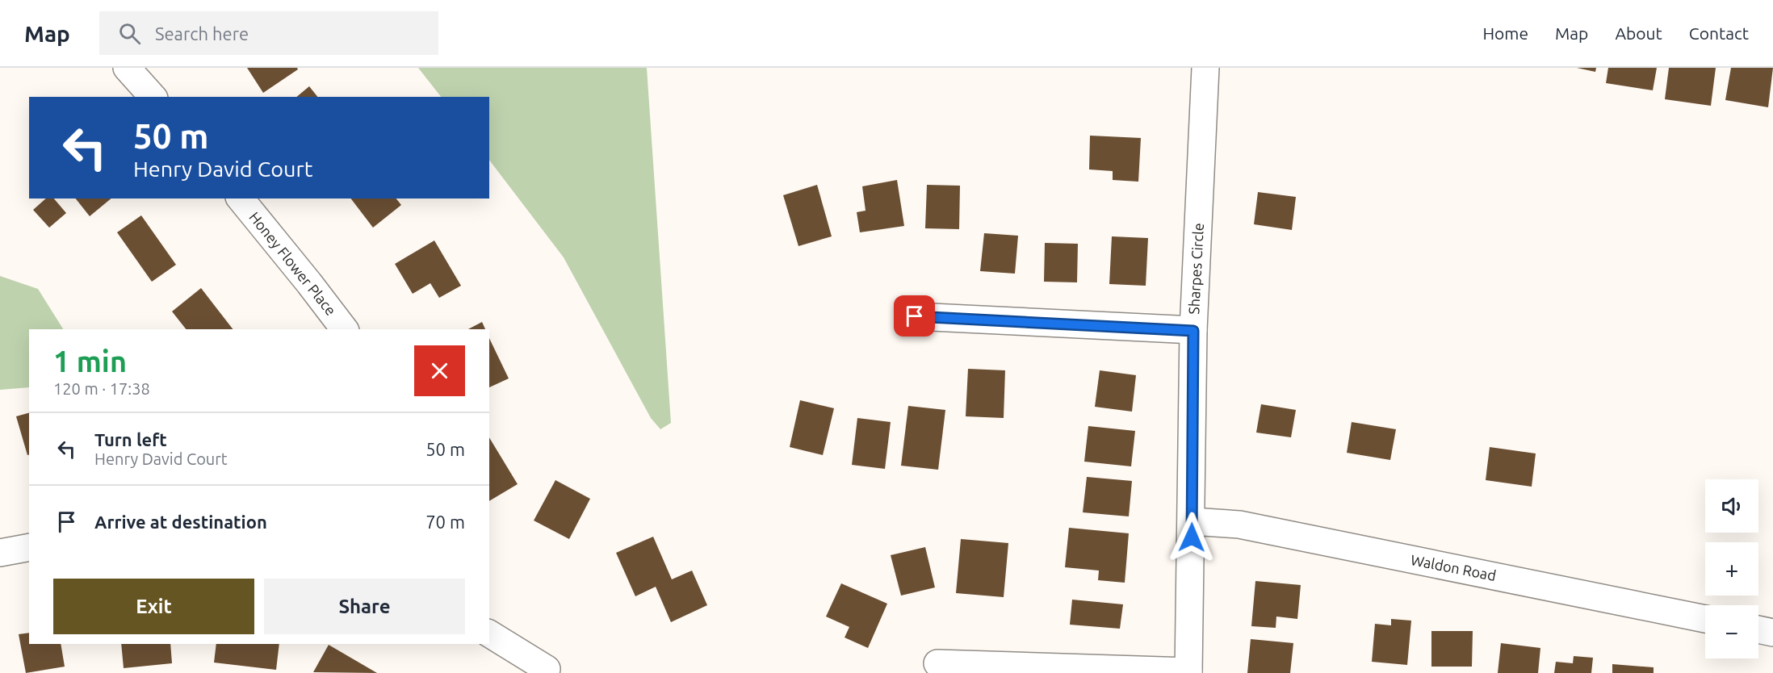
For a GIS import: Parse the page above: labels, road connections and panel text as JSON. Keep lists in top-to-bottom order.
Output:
{
  "streets": {
    "street": ["Honey Flower Place", "Sharpes Circle", "Waldon Road"]
  },
  "crossings": [
    ["Sharpes Circle", "Waldon Road"]
  ],
  "page": {
    "header": "Map",
    "search": "Search here",
    "nav": [
      "Home",
      "Map",
      "About",
      "Contact"
    ],
    "turn": ["50 m", "Henry David Court"],
    "heading": ["1 min", "120 m · 17:38"],
    "list": [
      {
        "name": "Turn left",
        "note": "Henry David Court",
        "value": "50 m"
      },
      {
        "name": "Arrive at destination",
        "value": "70 m"
      }
    ],
    "map_buttons": ["+", "−"],
    "buttons": ["Exit", "Share"]
  }
}
